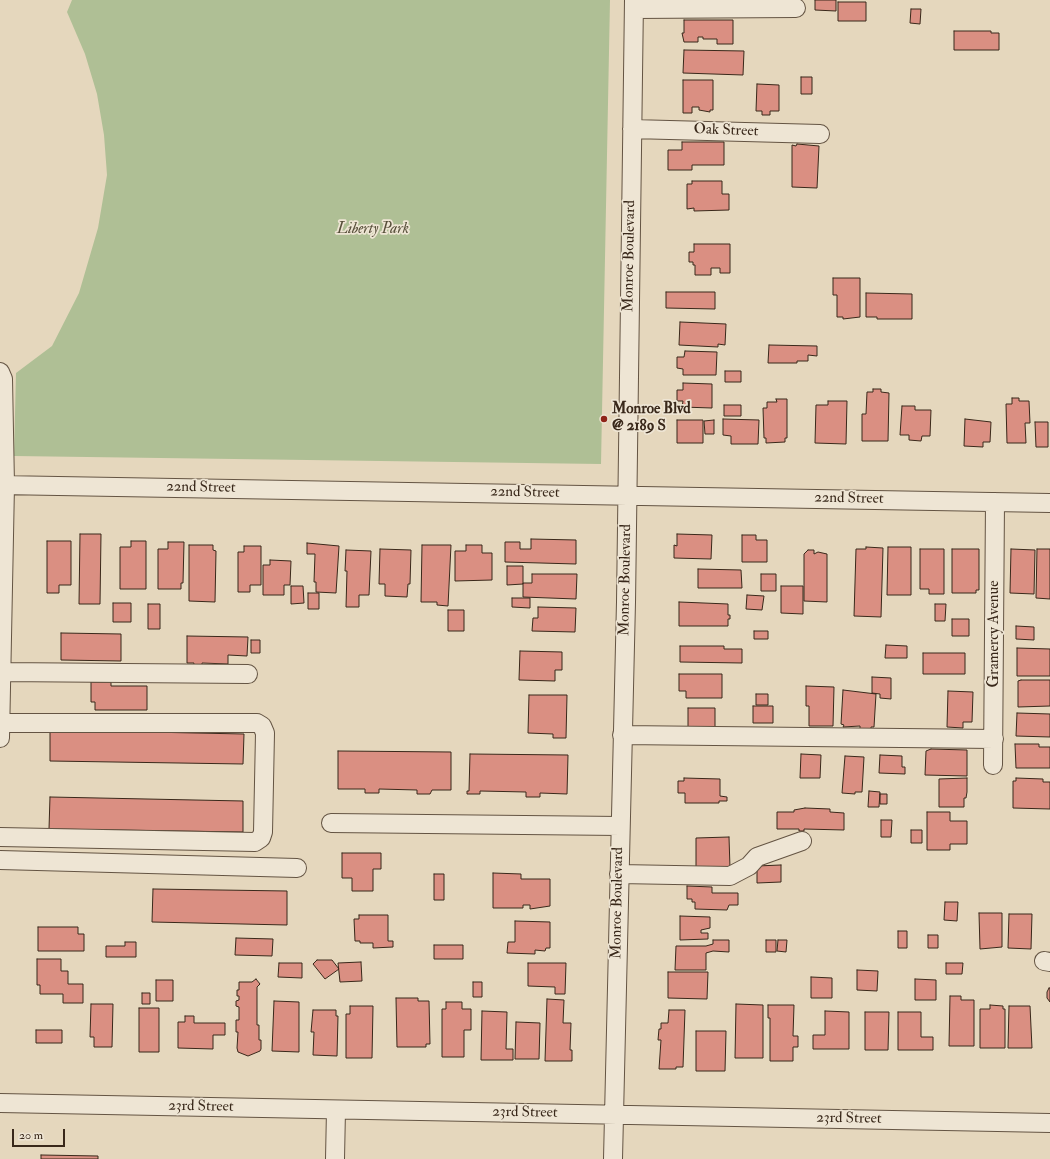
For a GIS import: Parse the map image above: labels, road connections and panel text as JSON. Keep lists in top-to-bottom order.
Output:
{
  "streets": {
    "street": [
      "Oak Street",
      "Monroe Boulevard",
      "22nd Street",
      "Gramercy Avenue",
      "23rd Street"
    ]
  },
  "crossings": [
    ["Oak Street", "Monroe Boulevard"],
    ["Monroe Boulevard", "22nd Street"],
    ["Monroe Boulevard", "23rd Street"],
    ["22nd Street", "Gramercy Avenue"]
  ],
  "parks": ["Liberty Park"],
  "places": ["Monroe Blvd @ 2189 S"],
  "scale_bar": "20 m"
}
